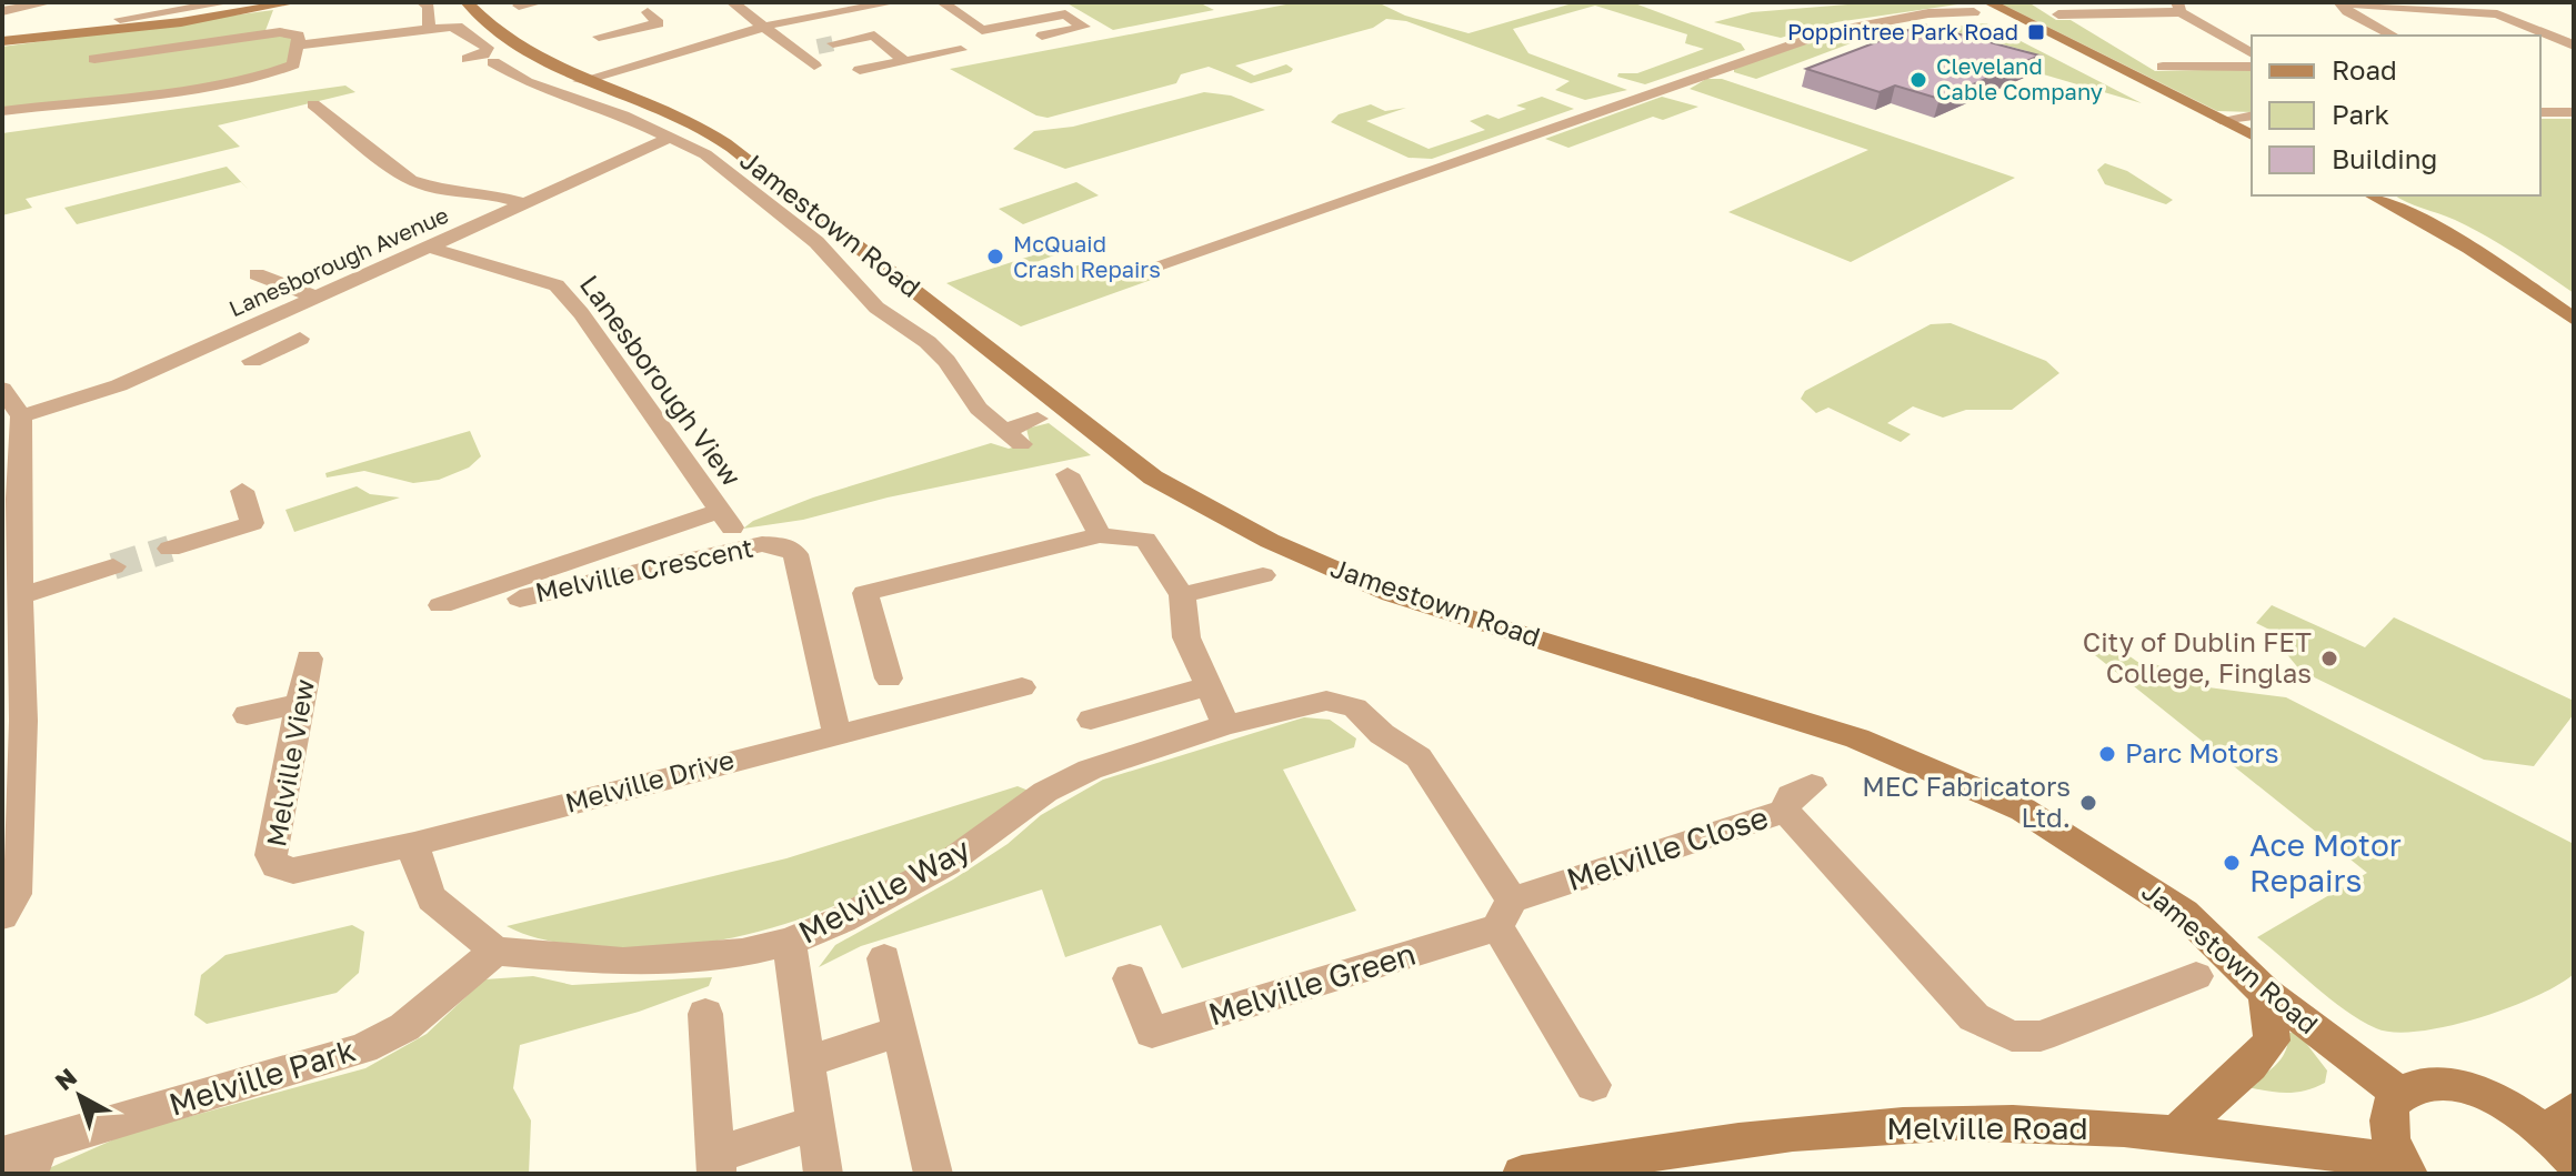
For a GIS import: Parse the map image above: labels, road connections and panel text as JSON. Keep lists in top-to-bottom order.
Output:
{
  "streets": {
    "street": [
      "Jamestown Road",
      "Lanesborough Avenue",
      "Lanesborough View",
      "Melville Crescent",
      "Melville View",
      "Melville Drive",
      "Melville Close",
      "Melville Way",
      "Melville Green",
      "Melville Park",
      "Melville Road"
    ]
  },
  "crossings": [
    ["Lanesborough Avenue", "Lanesborough View"],
    ["Melville Crescent", "Melville Drive"],
    ["Melville View", "Melville Drive"],
    ["Melville Close", "Melville Way"],
    ["Melville Close", "Melville Green"],
    ["Melville Way", "Melville Green"],
    ["Melville Way", "Melville Park"]
  ],
  "places": {
    "transit": ["Poppintree Park Road"],
    "other": [
      "Cleveland Cable Company",
      "McQuaid Crash Repairs",
      "City of Dublin FET College, Finglas",
      "Parc Motors",
      "MEC Fabricators Ltd.",
      "Ace Motor Repairs"
    ]
  },
  "legend": ["Road", "Park", "Building"],
  "north": "top left"
}
